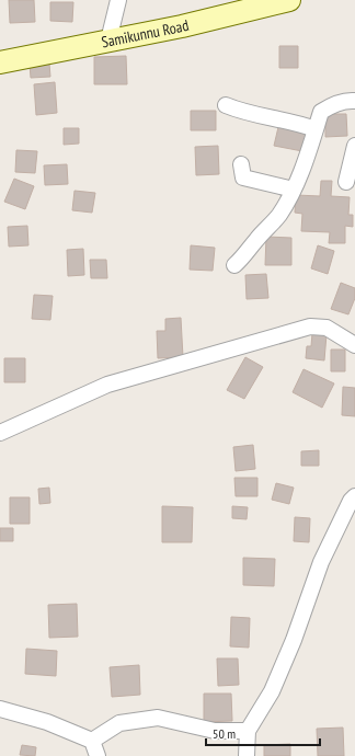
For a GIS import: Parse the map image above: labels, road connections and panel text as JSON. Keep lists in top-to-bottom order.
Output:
{
  "streets": {
    "main road": ["Samikunnu Road"]
  },
  "scale_bar": "50 m"
}
